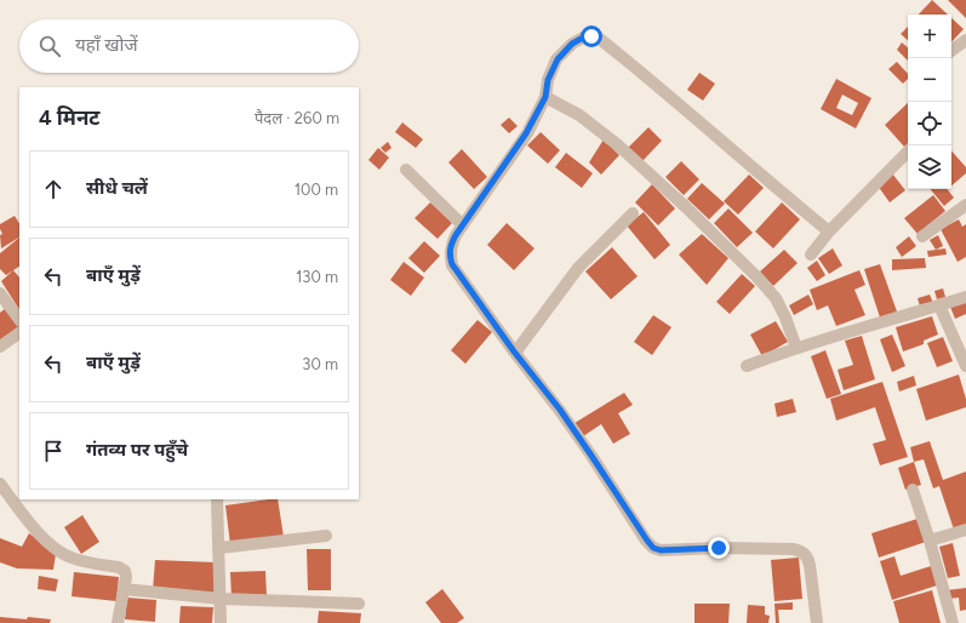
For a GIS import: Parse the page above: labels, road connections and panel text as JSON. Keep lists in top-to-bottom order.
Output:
{
  "page": {
    "map_buttons": ["+", "−"],
    "search": "यहाँ खोजें",
    "heading": ["4 मिनट", "पैदल · 260 m"],
    "list": [
      ["सीधे चलें", "100 m"],
      ["बाएँ मुड़ें", "130 m"],
      ["बाएँ मुड़ें", "30 m"],
      "गंतव्य पर पहुँचे"
    ]
  }
}
